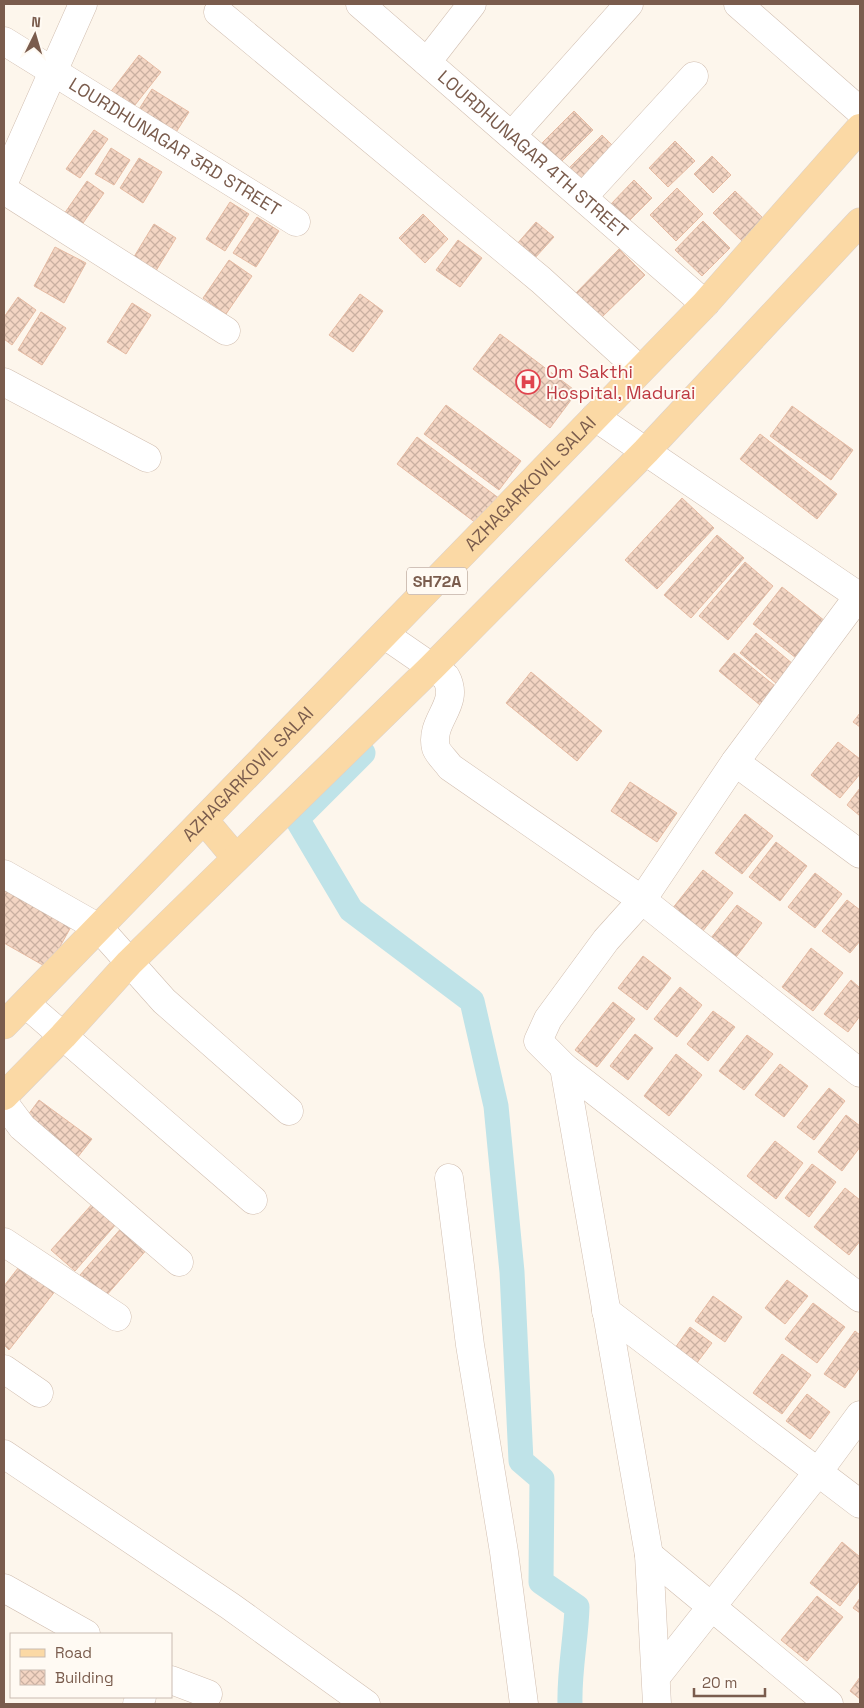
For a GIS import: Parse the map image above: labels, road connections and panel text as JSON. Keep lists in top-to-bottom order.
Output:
{
  "streets": {
    "main road": ["AZHAGARKOVIL SALAI", "SH72A"],
    "street": ["LOURDHUNAGAR 3RD STREET", "LOURDHUNAGAR 4TH STREET"]
  },
  "crossings": [
    ["LOURDHUNAGAR 4TH STREET", "AZHAGARKOVIL SALAI"]
  ],
  "places": {
    "hospital": ["Om Sakthi Hospital, Madurai"]
  },
  "legend": ["Road", "Building"],
  "scale_bar": "20 m",
  "north": "top"
}
